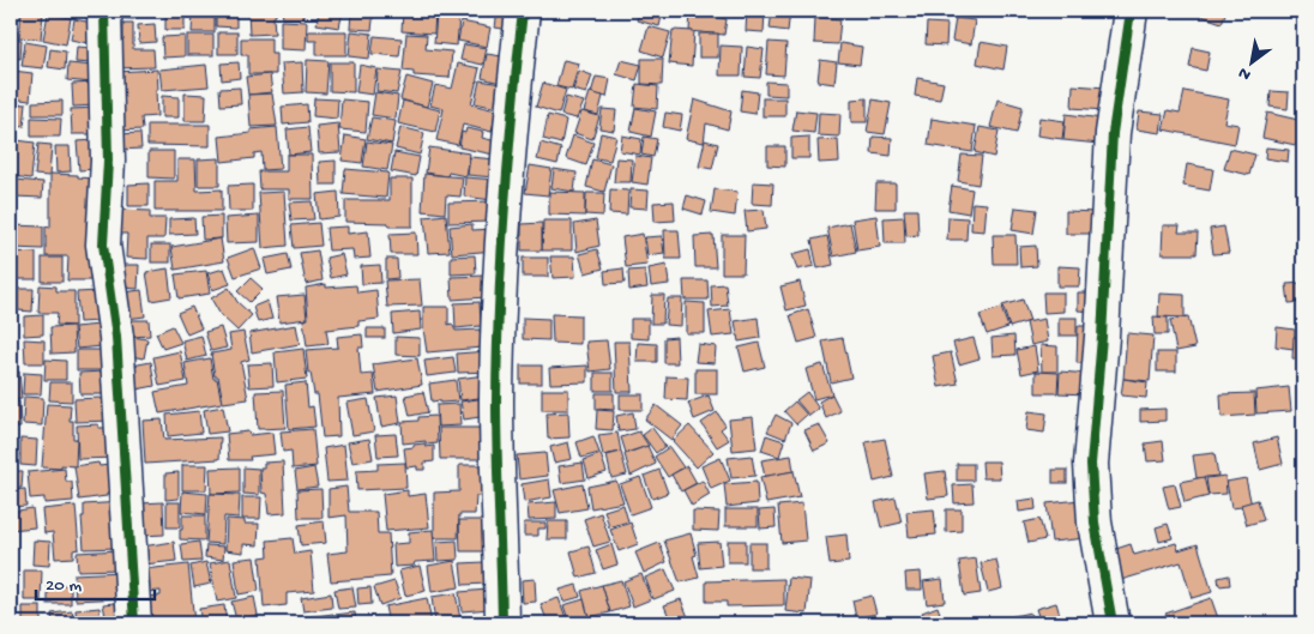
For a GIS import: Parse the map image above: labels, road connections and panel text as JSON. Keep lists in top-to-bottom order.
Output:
{
  "scale_bar": "20 m",
  "north": "bottom left"
}
